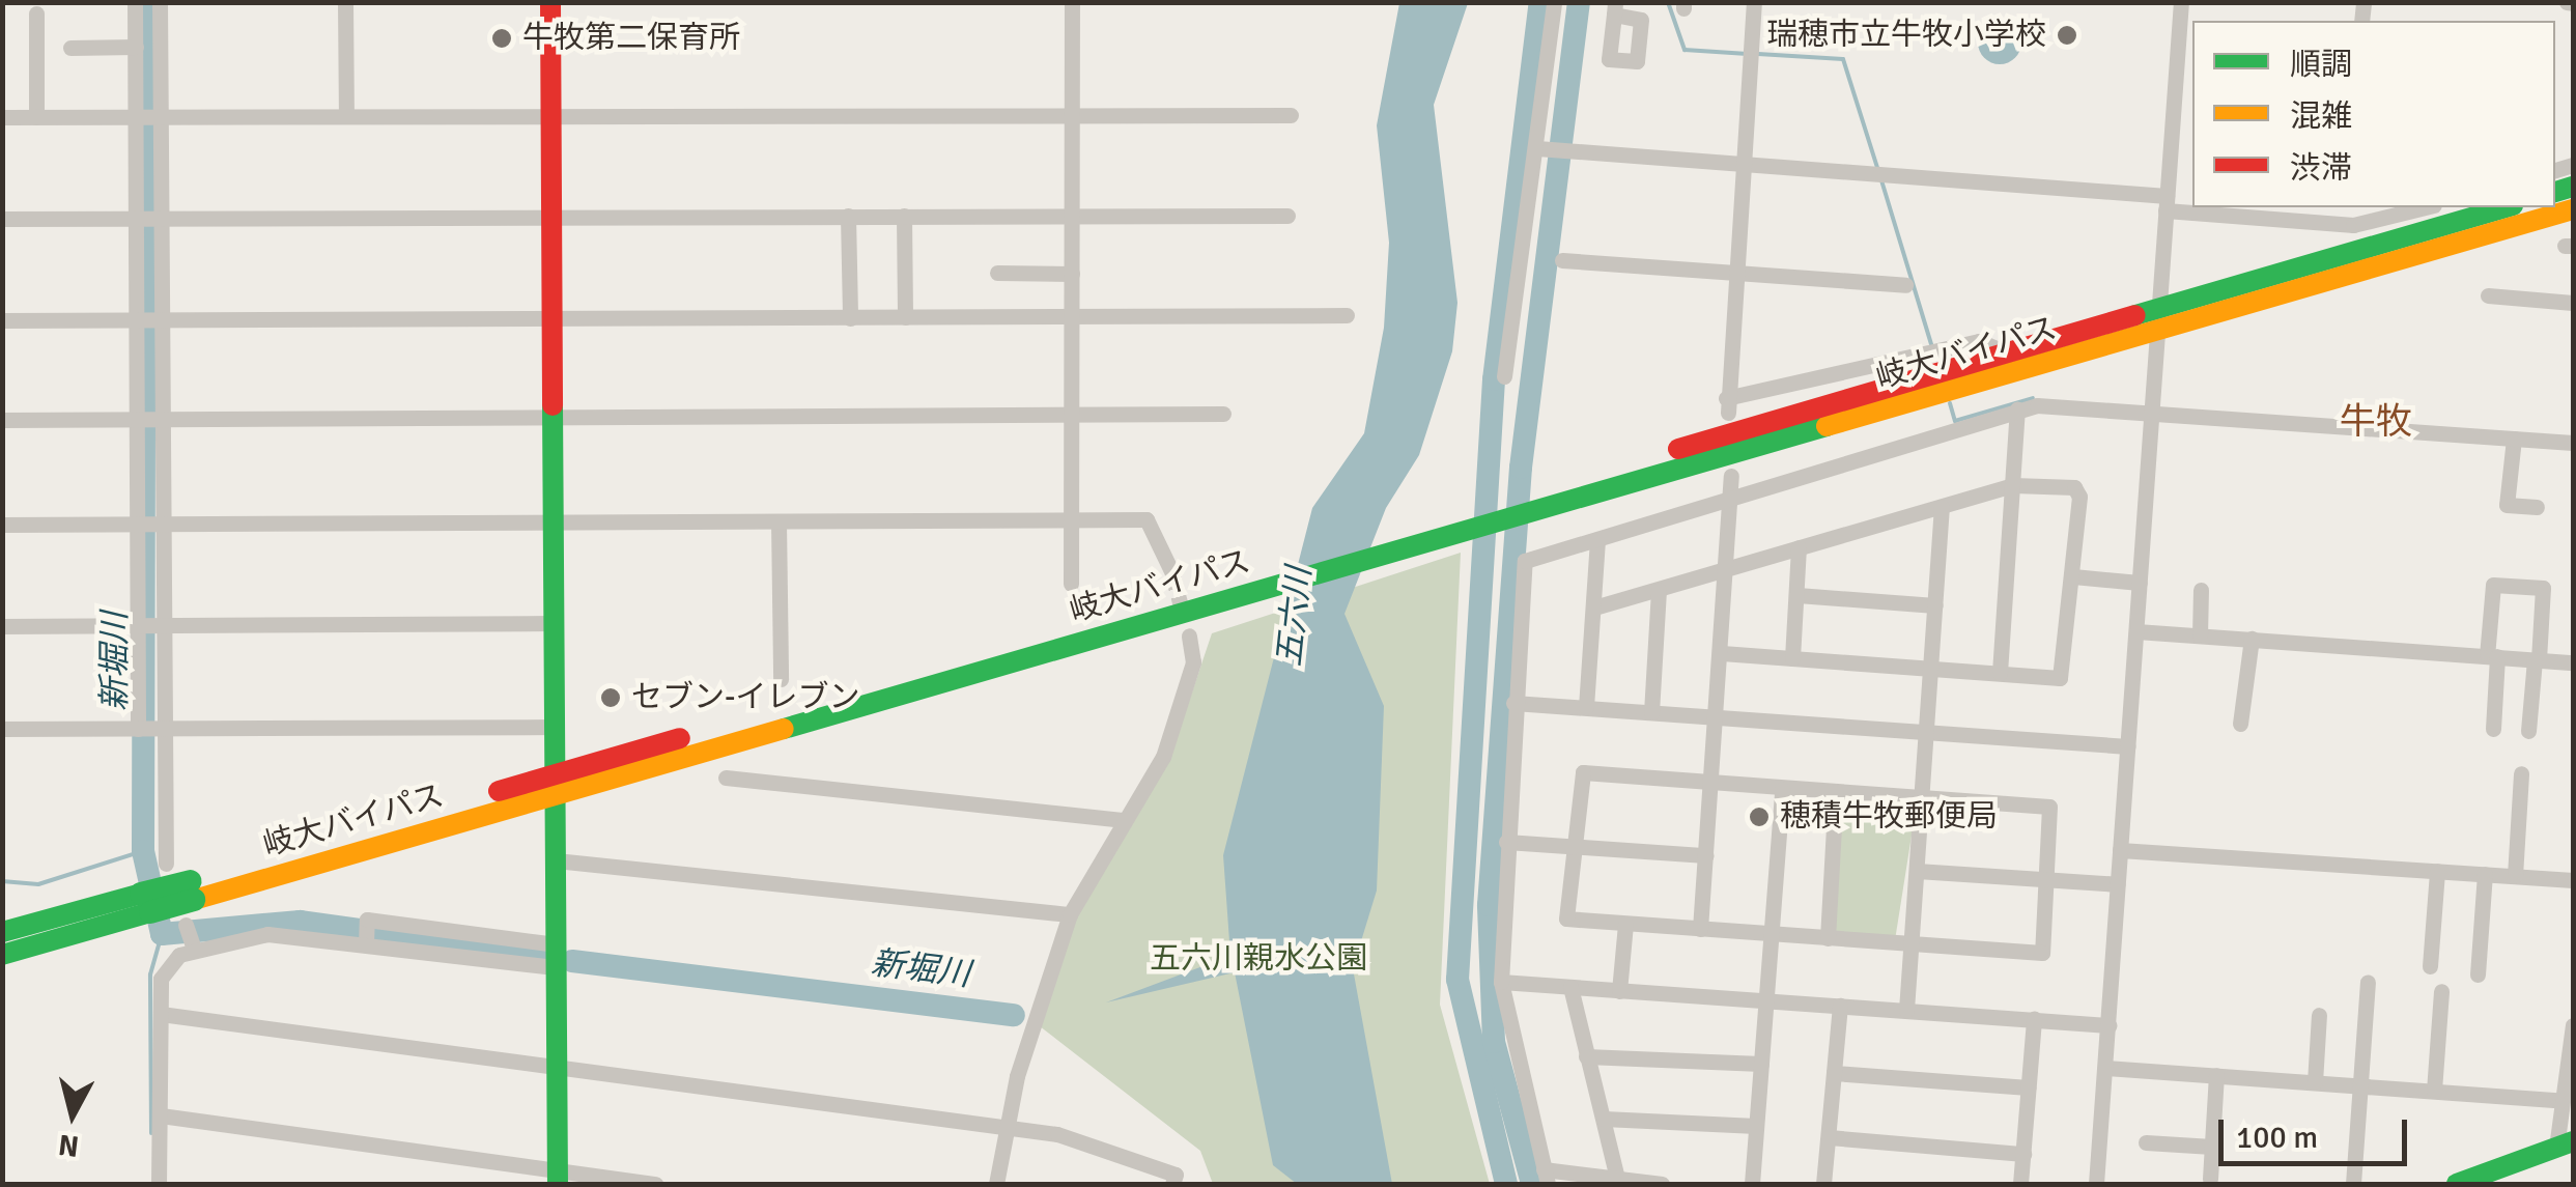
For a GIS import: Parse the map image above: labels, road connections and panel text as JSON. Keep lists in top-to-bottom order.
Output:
{
  "streets": {
    "main road": ["岐大バイパス"]
  },
  "districts": ["牛牧"],
  "water": ["五六川", "新堀川"],
  "parks": ["五六川親水公園"],
  "places": [
    "瑞穂市立牛牧小学校",
    "牛牧第二保育所",
    "セブン-イレブン",
    "穂積牛牧郵便局"
  ],
  "legend": ["順調", "混雑", "渋滞"],
  "scale_bar": "100 m",
  "north": "bottom"
}
